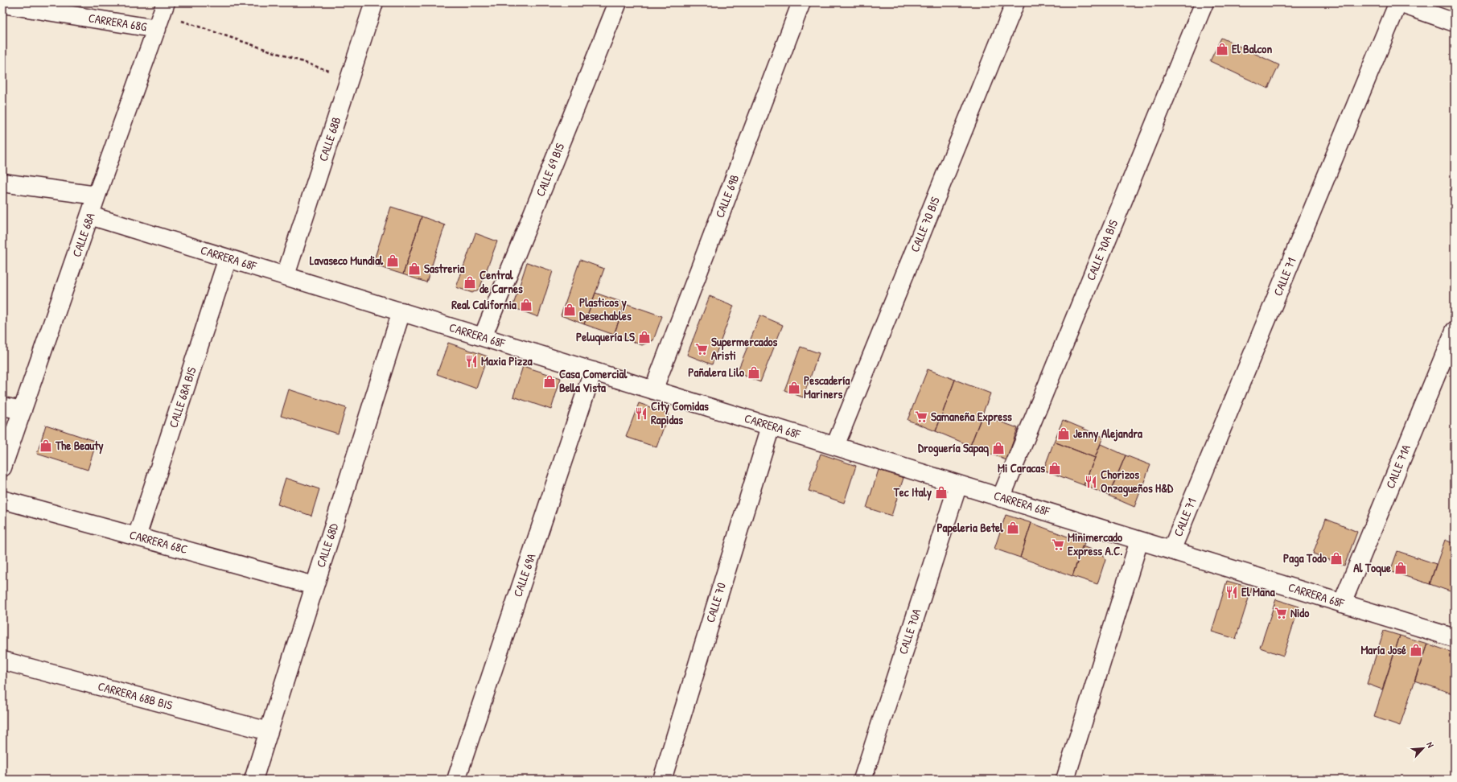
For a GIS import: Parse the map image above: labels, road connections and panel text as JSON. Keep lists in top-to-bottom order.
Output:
{
  "streets": {
    "street": [
      "CARRERA 68G",
      "CALLE 68B",
      "CALLE 69 BIS",
      "CALLE 69B",
      "CALLE 70 BIS",
      "CALLE 68A",
      "CALLE 70A BIS",
      "CARRERA 68F",
      "CALLE 71",
      "CALLE 68A BIS",
      "CALLE 71A",
      "CARRERA 68C",
      "CALLE 68D",
      "CALLE 69A",
      "CALLE 70",
      "CALLE 70A",
      "CARRERA 68B BIS"
    ]
  },
  "crossings": [
    ["CARRERA 68G", "CALLE 68A"],
    ["CALLE 68B", "CARRERA 68F"],
    ["CALLE 69 BIS", "CARRERA 68F"],
    ["CALLE 69B", "CARRERA 68F"],
    ["CALLE 70 BIS", "CARRERA 68F"],
    ["CALLE 68A", "CARRERA 68F"],
    ["CALLE 70A BIS", "CARRERA 68F"],
    ["CARRERA 68F", "CALLE 71"],
    ["CARRERA 68F", "CALLE 68A BIS"],
    ["CARRERA 68F", "CALLE 71A"],
    ["CARRERA 68F", "CALLE 68D"],
    ["CARRERA 68F", "CALLE 69A"],
    ["CARRERA 68F", "CALLE 70"],
    ["CARRERA 68F", "CALLE 70A"],
    ["CALLE 68A BIS", "CARRERA 68C"],
    ["CARRERA 68C", "CALLE 68D"],
    ["CALLE 68D", "CARRERA 68B BIS"]
  ],
  "places": {
    "shop": [
      "El Balcon",
      "Lavaseco Mundial",
      "Sastreria",
      "Central de Carnes",
      "Real California",
      "Plasticos y Desechables",
      "Peluquería LS",
      "Pañalera Lilo",
      "Casa Comercial Bella Vista",
      "Pescadería Mariners",
      "Jenny Alejandra",
      "The Beauty",
      "Droguería Sapaq",
      "Mi Caracas",
      "Tec Italy",
      "Papeleria Betel",
      "Paga Todo",
      "Al Toque",
      "María José"
    ],
    "supermarket": [
      "Supermercados Aristi",
      "Samaneña Express",
      "Minimercado Express A.C.",
      "Nido"
    ],
    "restaurant": [
      "Maxia Pizza",
      "City Comidas Rapidas",
      "Chorizos Onzagueños H&D",
      "El Mana"
    ]
  },
  "north": "top right"
}
